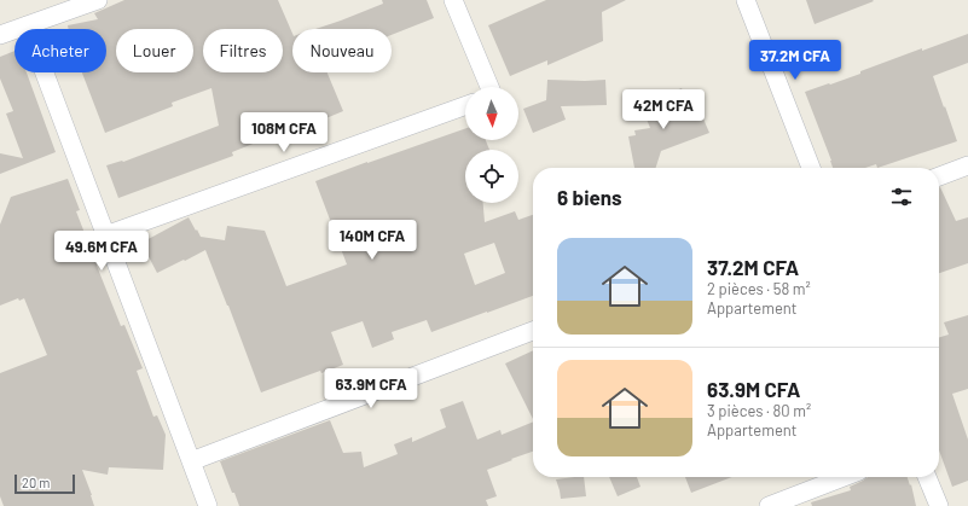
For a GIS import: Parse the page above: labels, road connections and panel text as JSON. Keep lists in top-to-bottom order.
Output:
{
  "scale_bar": "20 m",
  "north": "bottom",
  "page": {
    "chip": [
      "Acheter",
      "Louer",
      "Filtres",
      "Nouveau"
    ],
    "price": [
      "37.2M CFA",
      "42M CFA",
      "108M CFA",
      "140M CFA",
      "49.6M CFA",
      "63.9M CFA"
    ],
    "heading": "6 biens",
    "list": [
      {
        "name": "37.2M CFA",
        "note": "2 pièces · 58 m² · Appartement"
      },
      {
        "name": "63.9M CFA",
        "note": "3 pièces · 80 m² · Appartement"
      }
    ],
    "scale": "20 m"
  }
}
